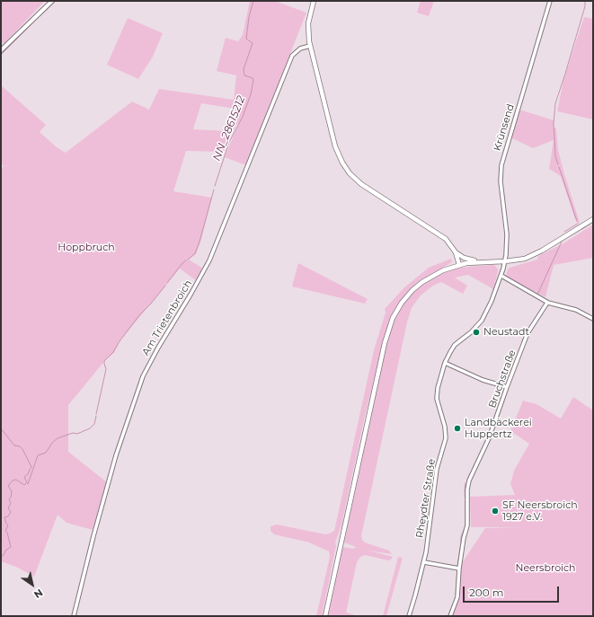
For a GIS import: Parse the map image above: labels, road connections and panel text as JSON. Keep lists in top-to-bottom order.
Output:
{
  "streets": {
    "street": [
      "Krünsend",
      "Am Trietenbroich",
      "Bruchstraße",
      "Rheydter Straße"
    ]
  },
  "crossings": [
    ["Krünsend", "Rheydter Straße"]
  ],
  "water": ["NN_28615212"],
  "parks": ["Hoppbruch", "Neersbroich"],
  "places": ["Neustadt", "Landbäckerei Huppertz", "SF Neersbroich 1927 e.V."],
  "scale_bar": "200 m",
  "north": "bottom right"
}
